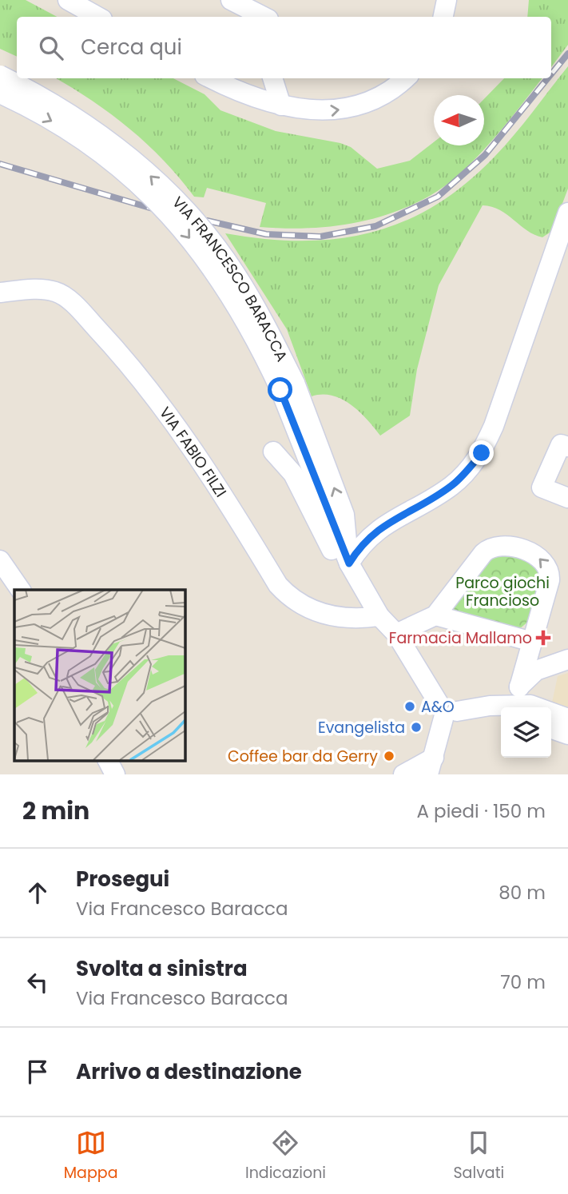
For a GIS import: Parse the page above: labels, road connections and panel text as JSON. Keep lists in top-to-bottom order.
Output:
{
  "streets": {
    "street": ["VIA FRANCESCO BARACCA", "VIA FABIO FILZI"]
  },
  "crossings": [
    ["VIA FRANCESCO BARACCA", "VIA FABIO FILZI"]
  ],
  "parks": ["Parco giochi Francioso"],
  "places": {
    "health": ["Farmacia Mallamo"],
    "other": ["A&O", "Evangelista", "Coffee bar da Gerry"]
  },
  "north": "left",
  "page": {
    "search": "Cerca qui",
    "heading": ["2 min", "A piedi · 150 m"],
    "list": [
      ["Prosegui", "Via Francesco Baracca", "80 m"],
      ["Svolta a sinistra", "Via Francesco Baracca", "70 m"],
      "Arrivo a destinazione"
    ],
    "nav": ["Mappa", "Indicazioni", "Salvati"]
  }
}
